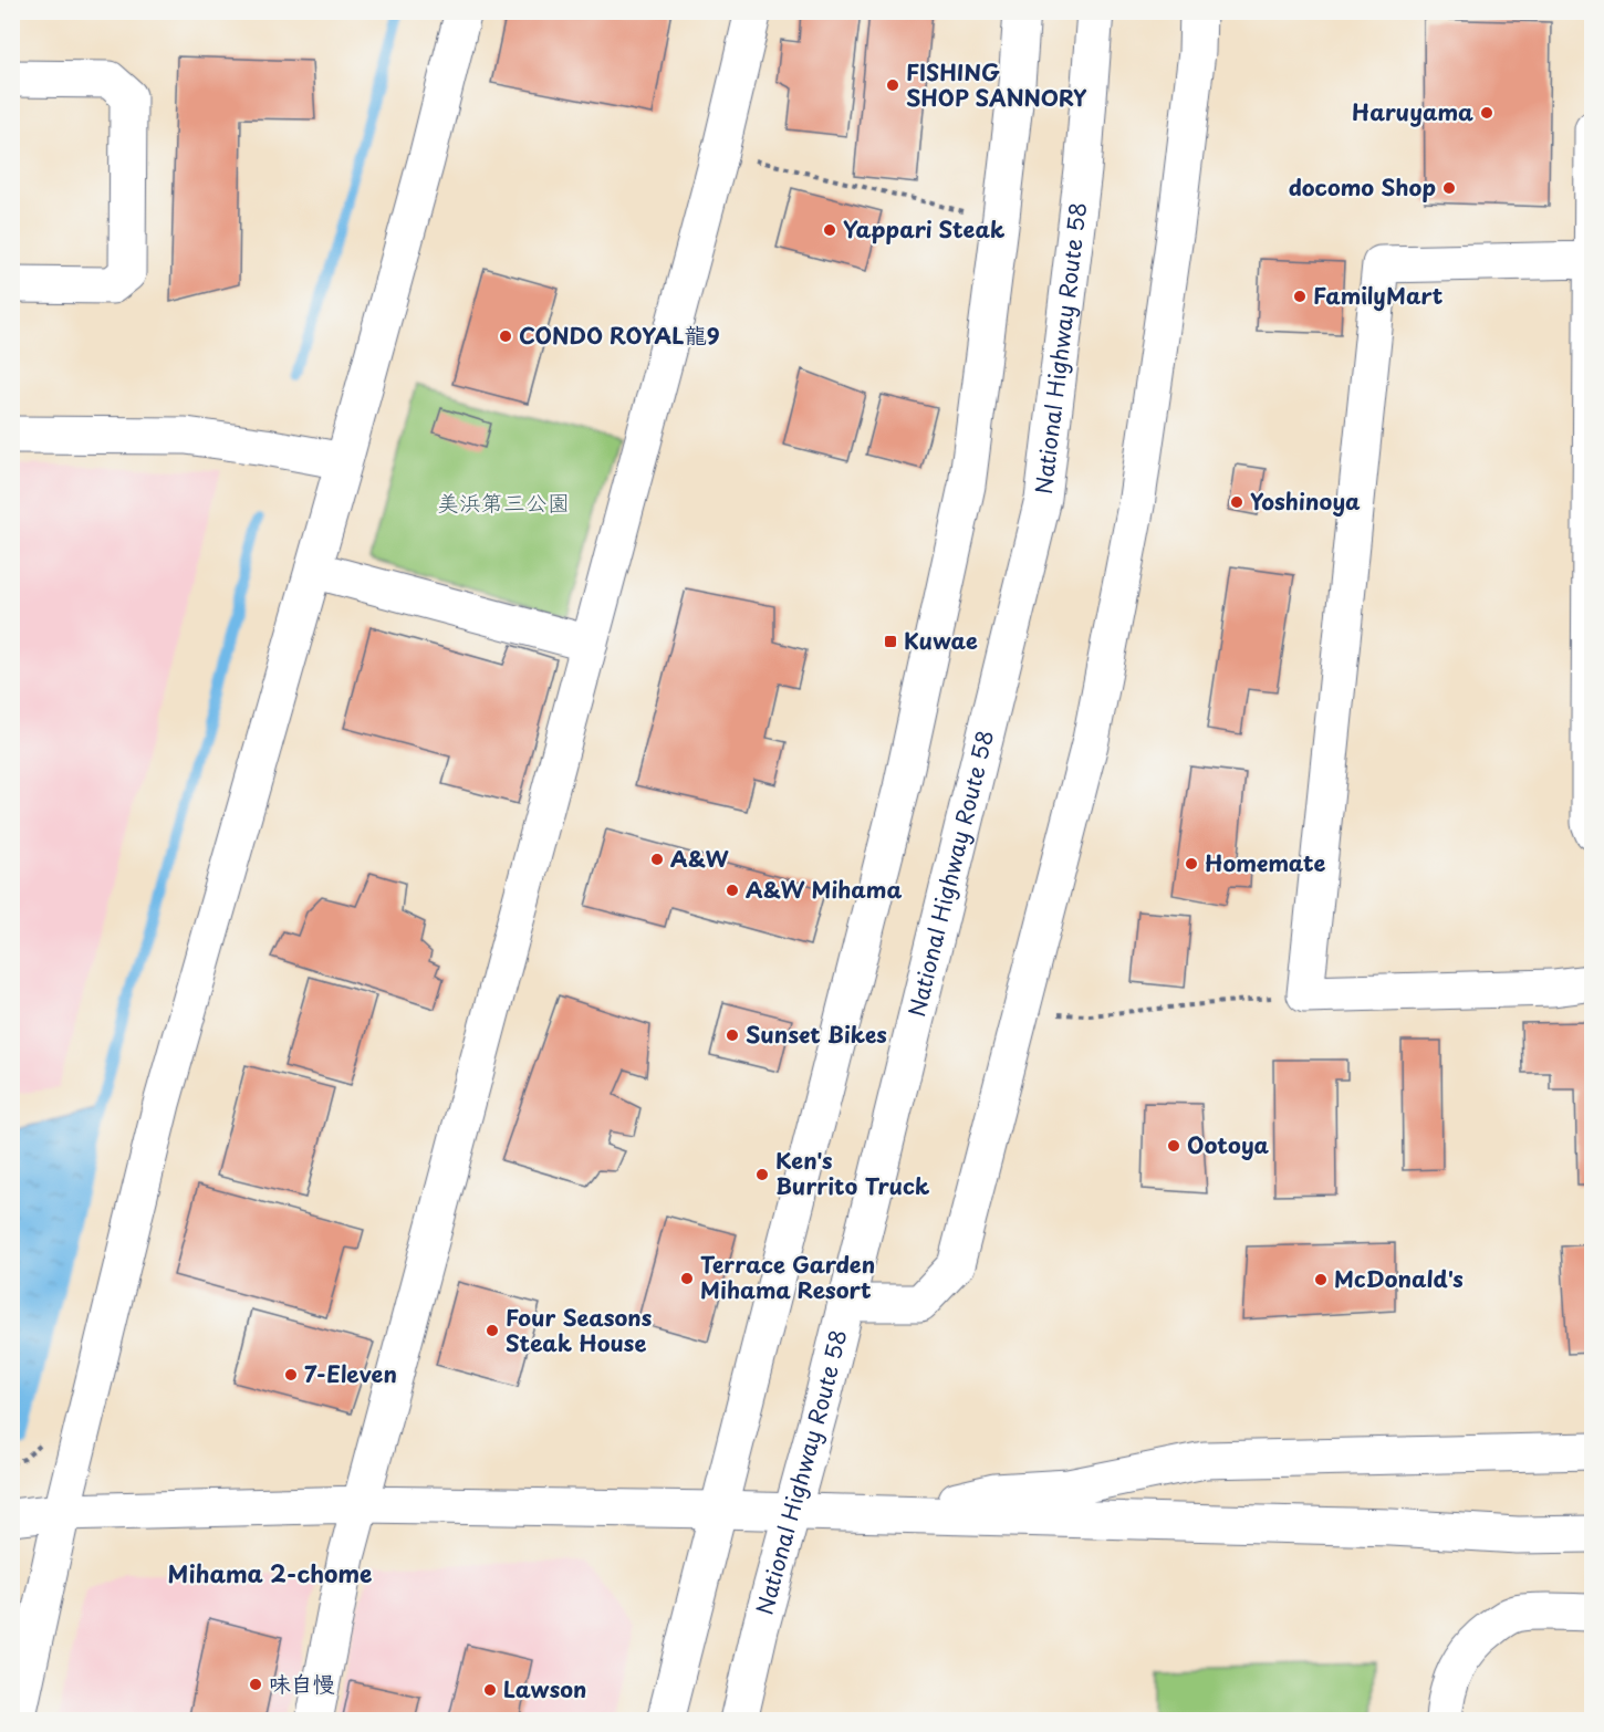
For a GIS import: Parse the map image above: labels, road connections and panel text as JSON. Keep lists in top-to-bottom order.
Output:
{
  "streets": {
    "main road": ["National Highway Route 58"]
  },
  "districts": ["Mihama 2-chome"],
  "parks": ["美浜第三公園"],
  "places": {
    "other": [
      "FISHING SHOP SANNORY",
      "Haruyama",
      "docomo Shop",
      "Yappari Steak",
      "FamilyMart",
      "CONDO ROYAL龍9",
      "Yoshinoya",
      "A&W",
      "Homemate",
      "A&W Mihama",
      "Sunset Bikes",
      "Ootoya",
      "Ken's Burrito Truck",
      "Terrace Garden Mihama Resort",
      "McDonald's",
      "Four Seasons Steak House",
      "7-Eleven",
      "味自慢",
      "Lawson"
    ],
    "transit": ["Kuwae"]
  }
}
